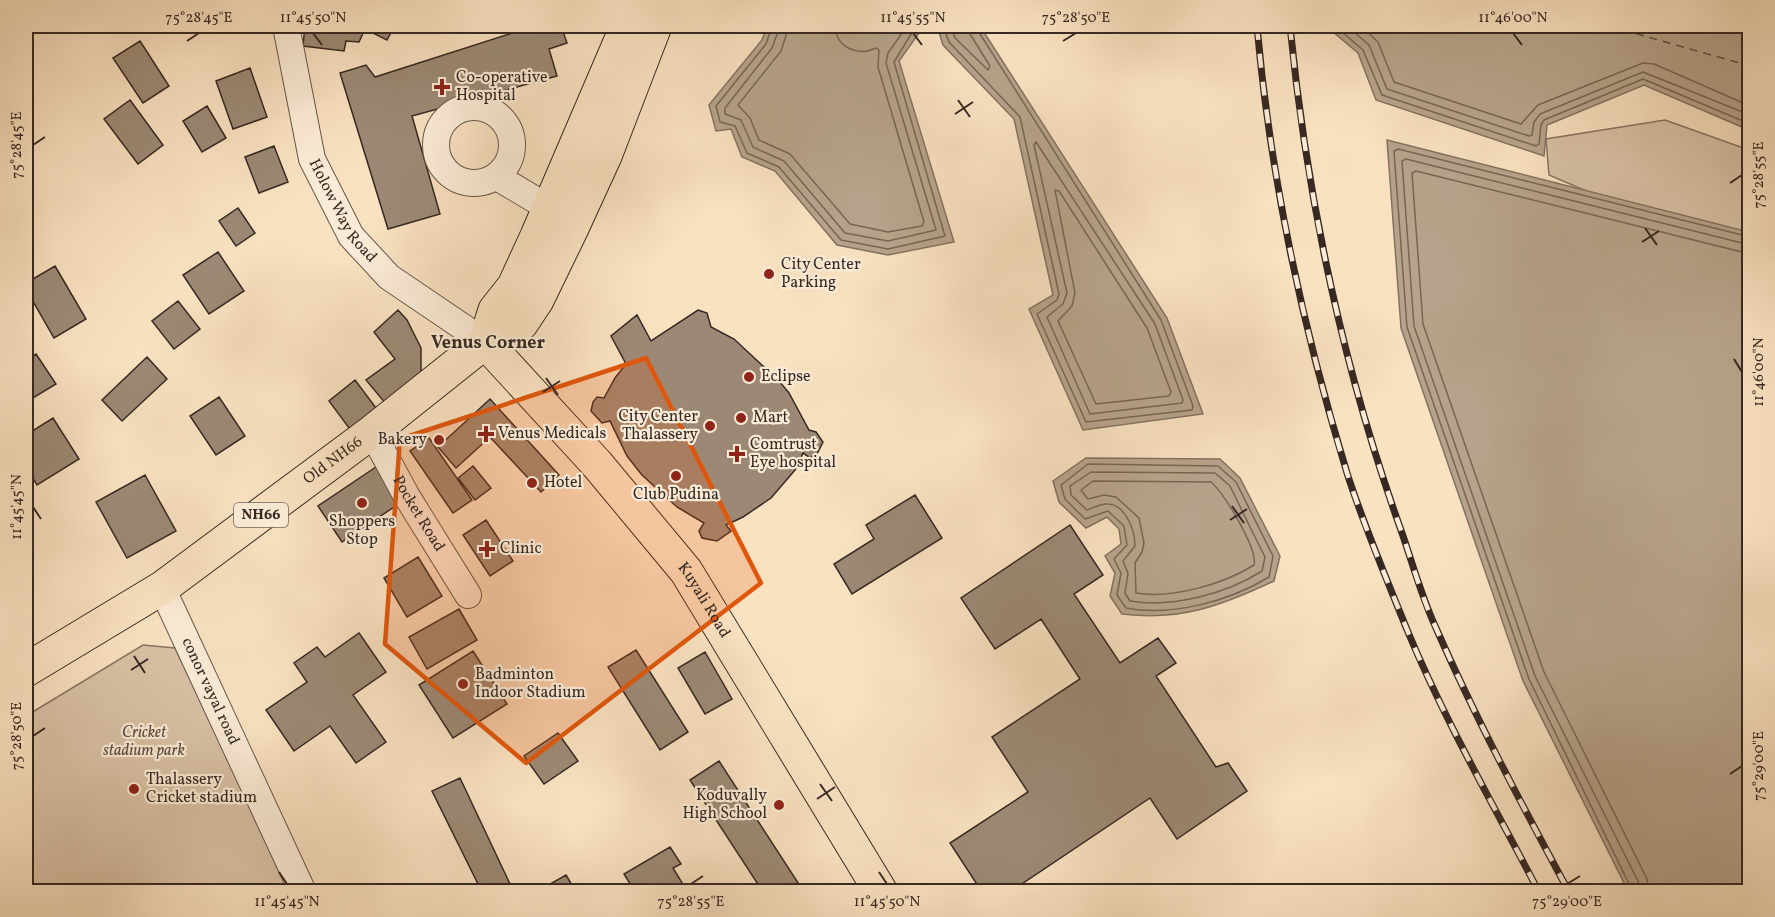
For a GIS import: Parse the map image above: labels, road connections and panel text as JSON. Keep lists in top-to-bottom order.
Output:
{
  "streets": {
    "main road": ["Old NH66", "NH66", "Kuyali Road"],
    "street": ["Holow Way Road", "Pocket Road", "conor vayal road"]
  },
  "crossings": [
    ["Holow Way Road", "Old NH66"],
    ["Holow Way Road", "Kuyali Road"],
    ["Old NH66", "Pocket Road"],
    ["Old NH66", "Kuyali Road"],
    ["Old NH66", "conor vayal road"]
  ],
  "districts": ["Venus Corner"],
  "parks": ["Cricket stadium park"],
  "places": {
    "health": [
      "Co-operative Hospital",
      "Venus Medicals",
      "Comtrust Eye hospital",
      "Clinic"
    ],
    "other": [
      "City Center Parking",
      "Eclipse",
      "Mart",
      "City Center Thalassery",
      "Bakery",
      "Club Pudina",
      "Hotel",
      "Shoppers Stop",
      "Badminton Indoor Stadium",
      "Thalassery Cricket stadium",
      "Koduvally High School"
    ]
  },
  "coordinates": [
    "75°28'45\"E",
    "11°45'50\"N",
    "11°45'55\"N",
    "75°28'50\"E",
    "11°46'00\"N",
    "75°28'55\"E",
    "11°45'45\"N",
    "75°29'00\"E"
  ]
}
